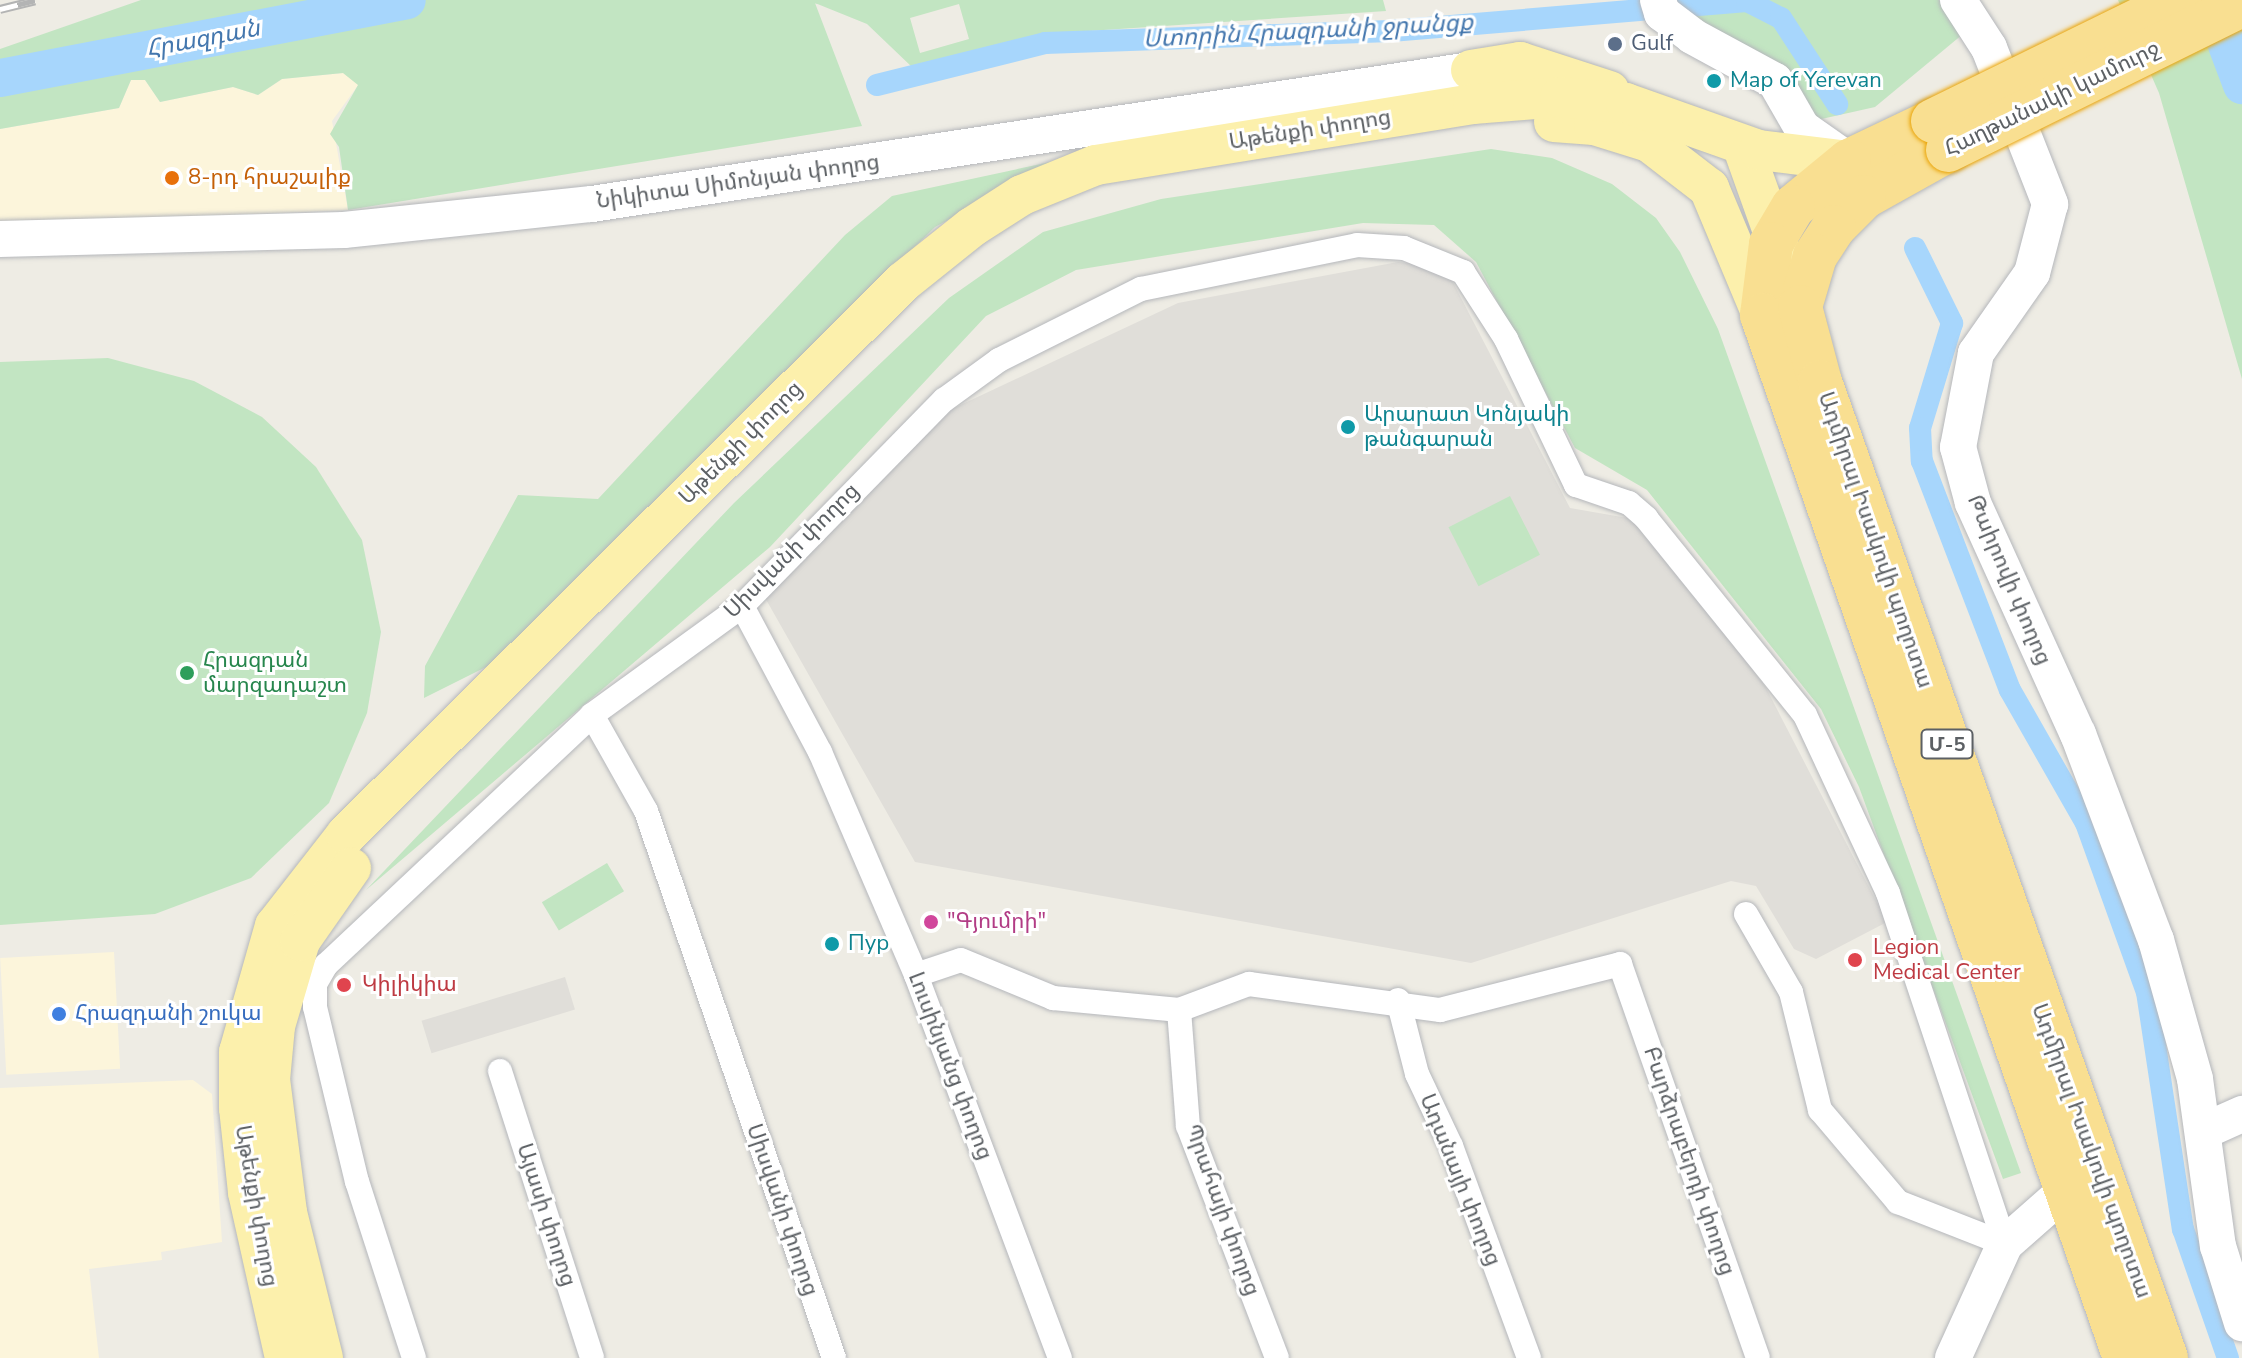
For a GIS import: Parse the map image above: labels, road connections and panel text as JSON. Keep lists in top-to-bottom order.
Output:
{
  "streets": {
    "highway": ["Հաղթանակի կամուրջ", "Ադմիրալ Իսակովի պողոտա", "Մ-5"],
    "main road": ["Աթենքի փողոց"],
    "street": [
      "Նիկիտա Սիմոնյան փողոց",
      "Սիսվանի փողոց",
      "Թաիրովի փողոց",
      "Լուսինյանց փողոց",
      "Բարձրաբերդի փողոց",
      "Ադանայի փողոց",
      "Պրահայի փողոց",
      "Այասի փողոց"
    ]
  },
  "crossings": [
    ["Հաղթանակի կամուրջ", "Աթենքի փողոց"],
    ["Հաղթանակի կամուրջ", "Ադմիրալ Իսակովի պողոտա"],
    ["Աթենքի փողոց", "Ադմիրալ Իսակովի պողոտա"],
    ["Սիսվանի փողոց", "Լուսինյանց փողոց"],
    ["Բարձրաբերդի փողոց", "Ադանայի փողոց"]
  ],
  "water": ["Ստորին Հրազդանի ջրանցք", "Հրազդան"],
  "places": [
    "Gulf",
    "Map of Yerevan",
    "8-րդ հրաշալիք",
    "Արարատ Կոնյակի թանգարան",
    "Հրազդան մարզադաշտ",
    "\"Գյումրի\"",
    "Пур",
    "Legion Medical Center",
    "Կիլիկիա",
    "Հրազդանի շուկա"
  ]
}
